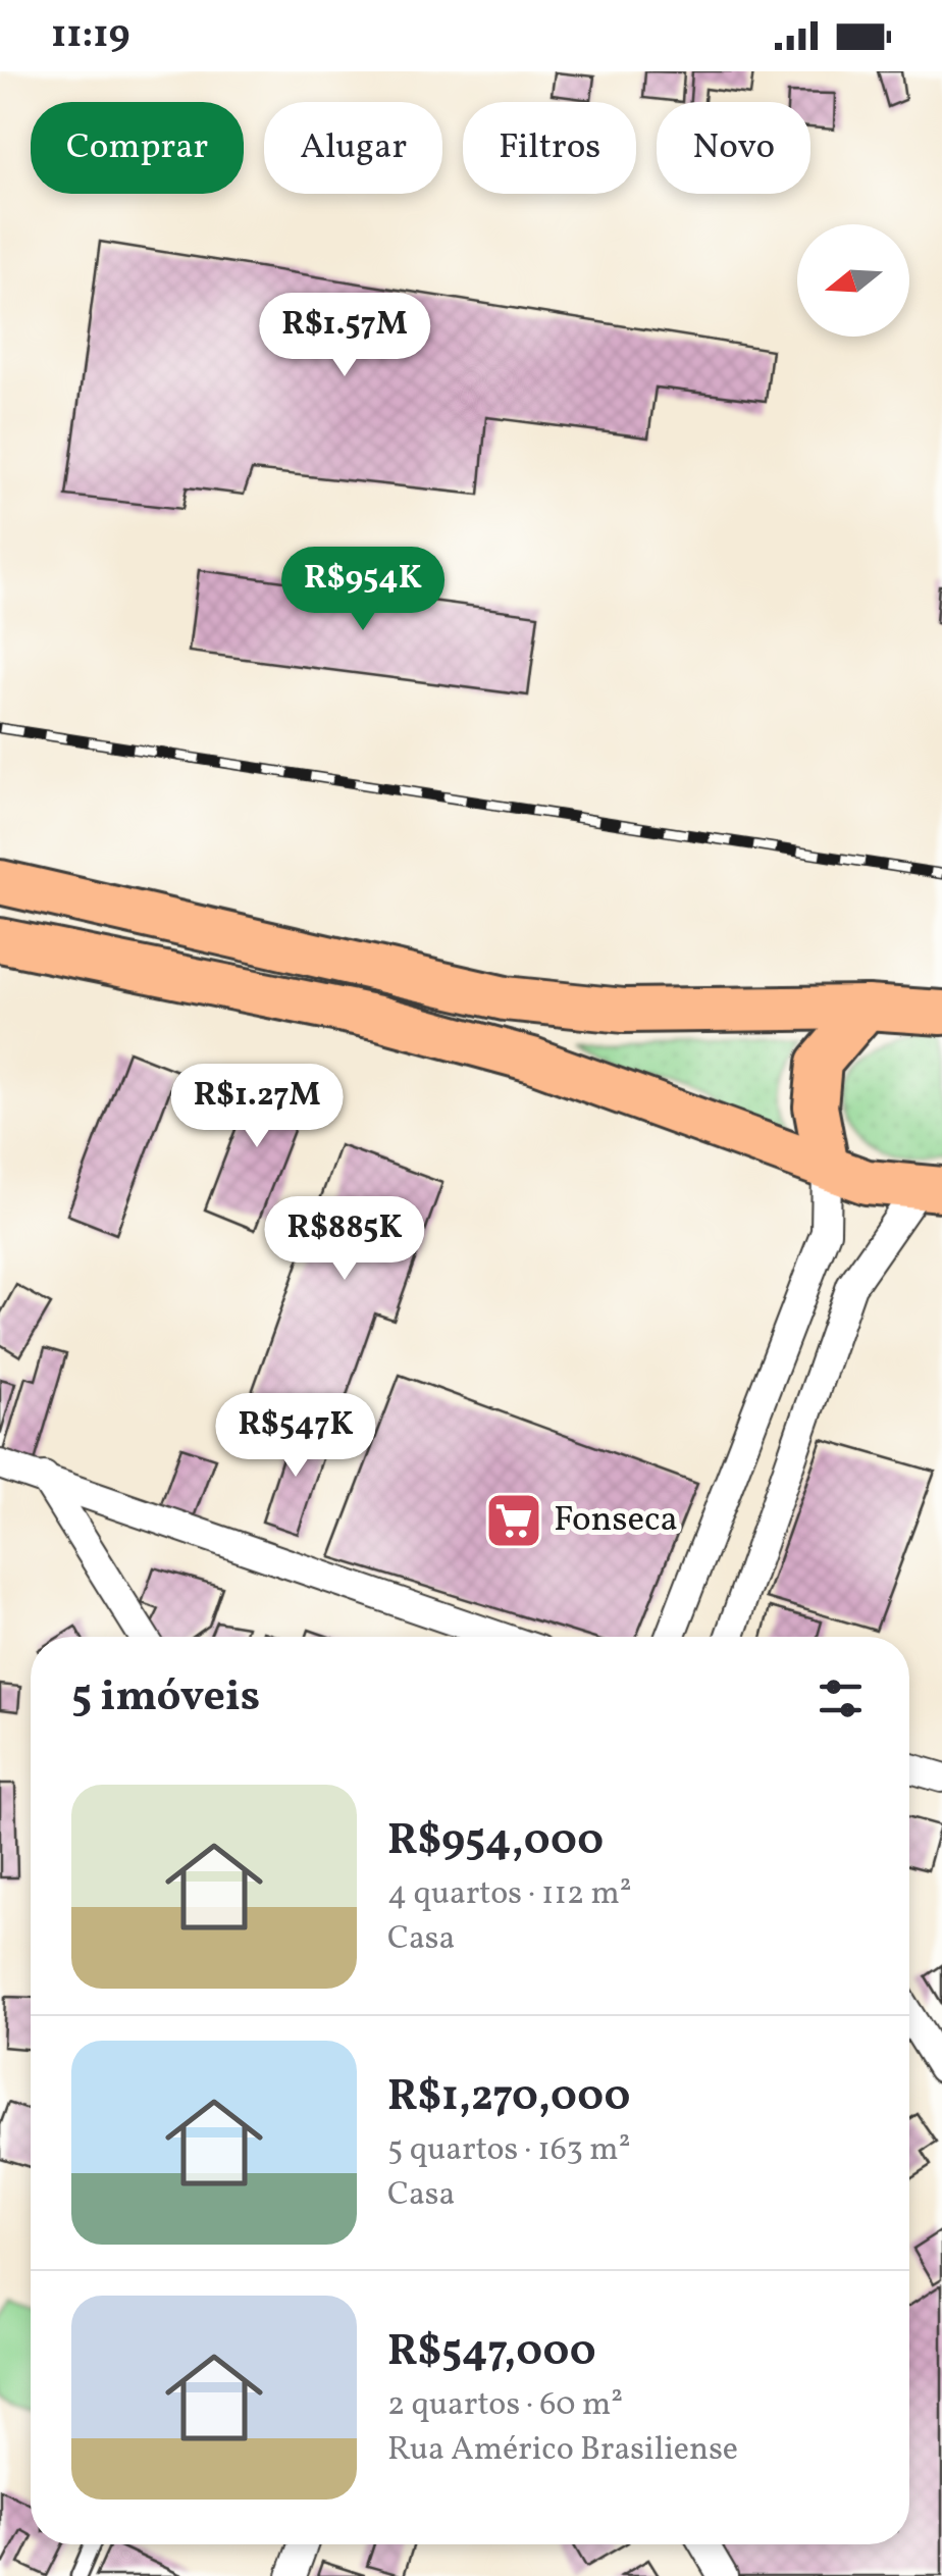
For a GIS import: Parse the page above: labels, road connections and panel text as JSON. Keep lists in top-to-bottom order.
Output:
{
  "places": {
    "supermarket": ["Fonseca"]
  },
  "north": "left",
  "page": {
    "status": "11:19",
    "chip": [
      "Comprar",
      "Alugar",
      "Filtros",
      "Novo"
    ],
    "price": [
      "R$1.57M",
      "R$954K",
      "R$1.27M",
      "R$885K",
      "R$547K"
    ],
    "heading": "5 imóveis",
    "list": [
      {
        "name": "R$954,000",
        "note": "4 quartos · 112 m² · Casa"
      },
      {
        "name": "R$1,270,000",
        "note": "5 quartos · 163 m² · Casa"
      },
      {
        "name": "R$547,000",
        "note": "2 quartos · 60 m² · Rua Américo Brasiliense"
      }
    ]
  }
}
